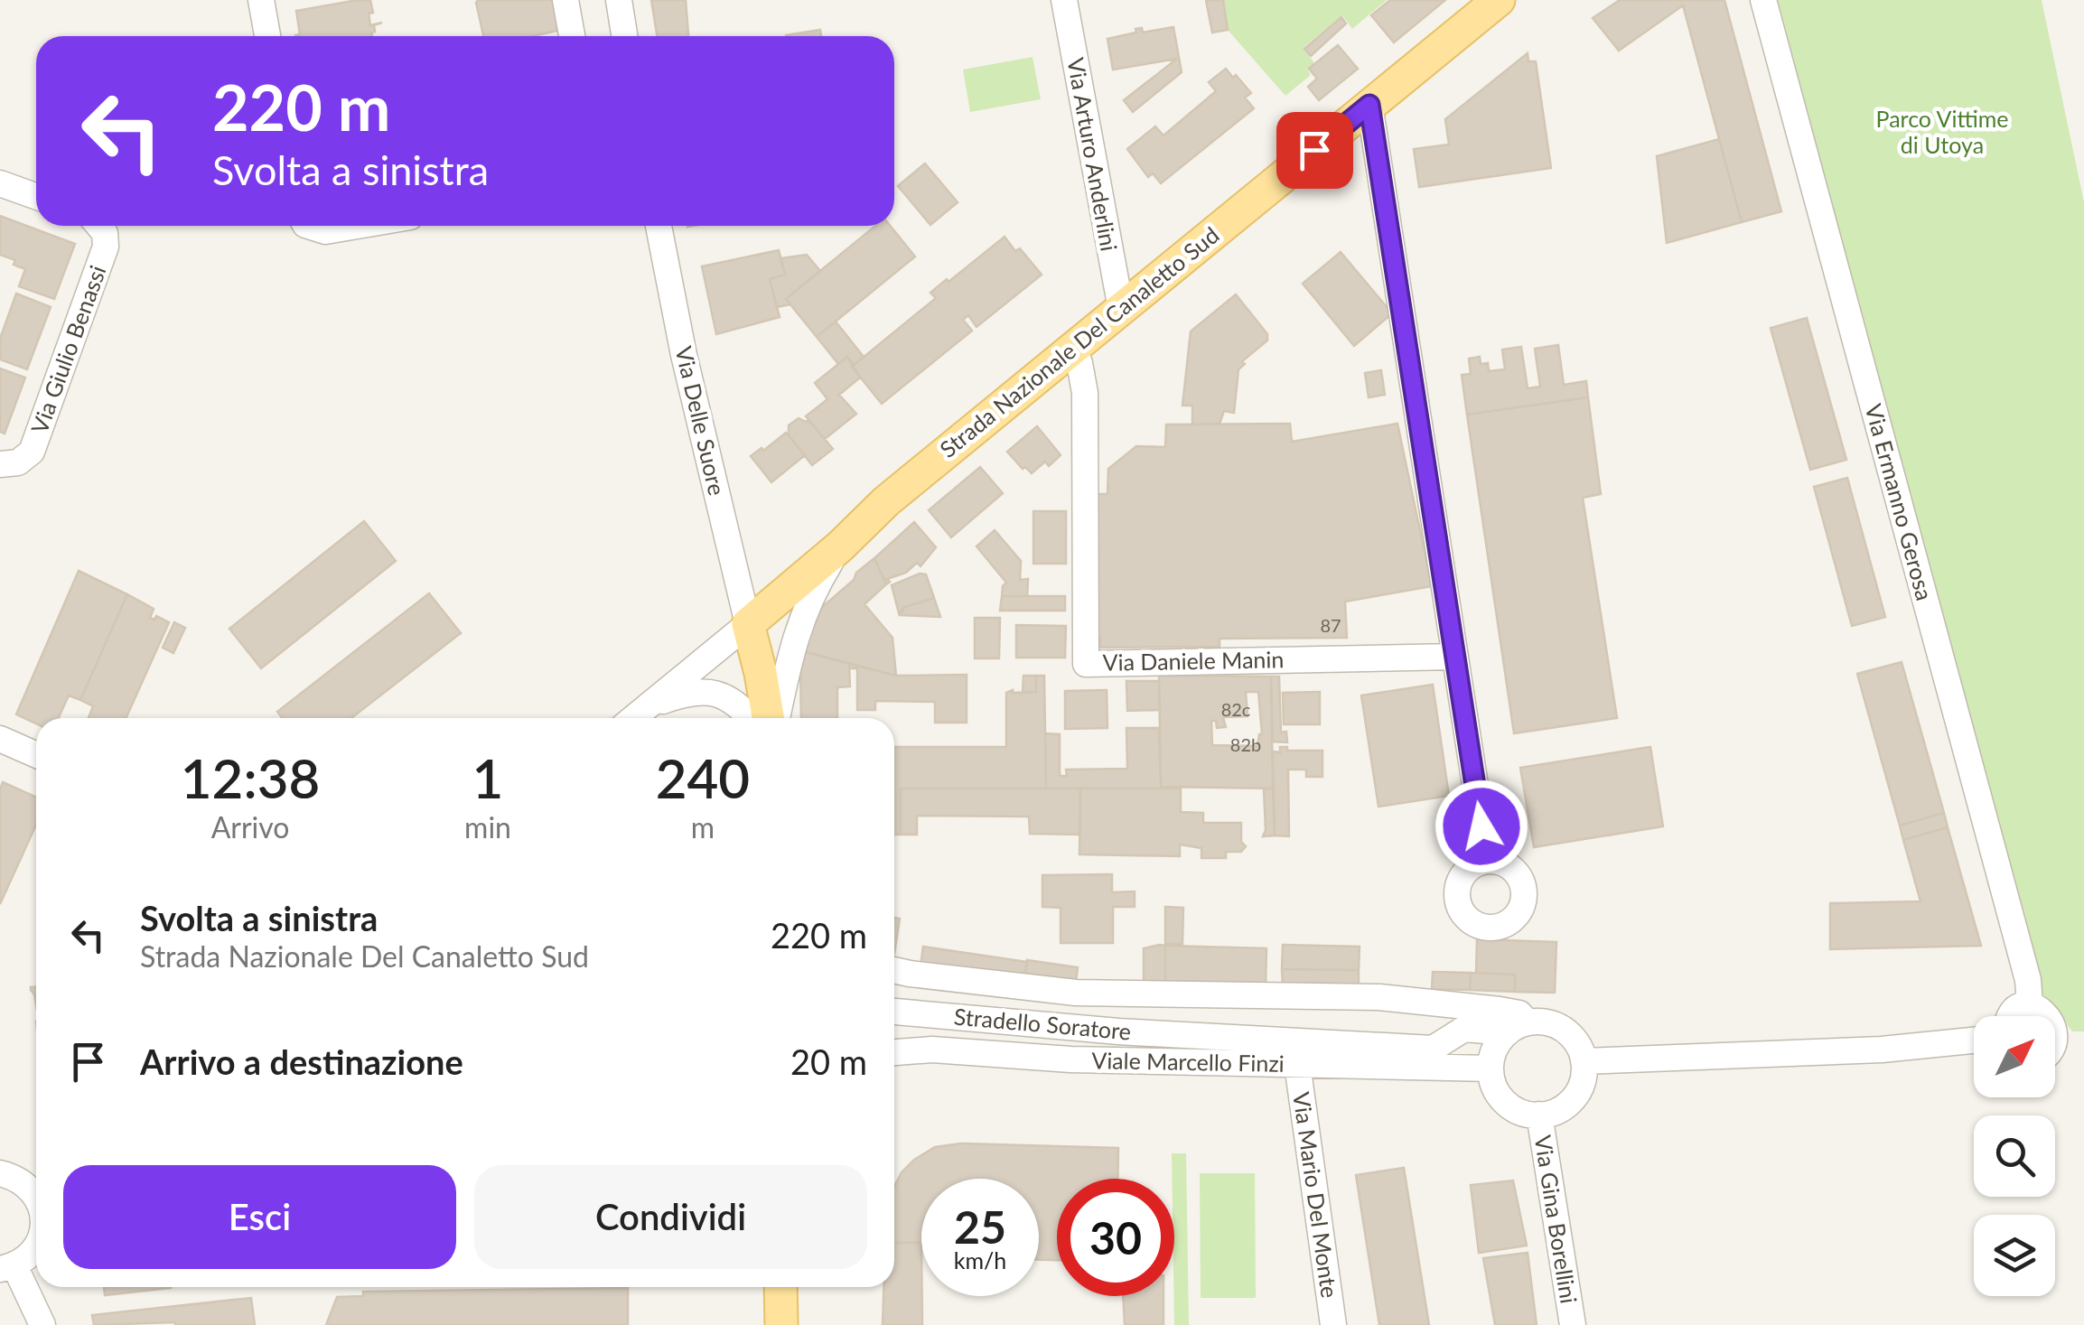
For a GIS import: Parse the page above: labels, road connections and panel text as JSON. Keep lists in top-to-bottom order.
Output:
{
  "streets": {
    "main road": ["Strada Nazionale Del Canaletto Sud"],
    "street": [
      "Via Arturo Anderlini",
      "Via Giulio Benassi",
      "Via Delle Suore",
      "Via Ermanno Gerosa",
      "Via Daniele Manin",
      "Stradello Soratore",
      "Viale Marcello Finzi",
      "Via Mario Del Monte",
      "Via Gina Borellini"
    ]
  },
  "crossings": [
    ["Via Arturo Anderlini", "Strada Nazionale Del Canaletto Sud"],
    ["Strada Nazionale Del Canaletto Sud", "Via Delle Suore"],
    ["Strada Nazionale Del Canaletto Sud", "Via Daniele Manin"],
    ["Stradello Soratore", "Viale Marcello Finzi"],
    ["Stradello Soratore", "Via Gina Borellini"],
    ["Viale Marcello Finzi", "Via Mario Del Monte"],
    ["Viale Marcello Finzi", "Via Gina Borellini"]
  ],
  "parks": ["Parco Vittime di Utoya"],
  "house_numbers": ["87", "82c", "82b"],
  "north": "top right",
  "page": {
    "turn": ["220 m", "Svolta a sinistra"],
    "eta": [
      "12:38",
      "Arrivo",
      "1",
      "min",
      "240",
      "m"
    ],
    "list": [
      {
        "name": "Svolta a sinistra",
        "note": "Strada Nazionale Del Canaletto Sud",
        "value": "220 m"
      },
      {
        "name": "Arrivo a destinazione",
        "value": "20 m"
      }
    ],
    "buttons": ["Esci", "Condividi"],
    "speed": "25 km/h",
    "limit": "30"
  }
}
